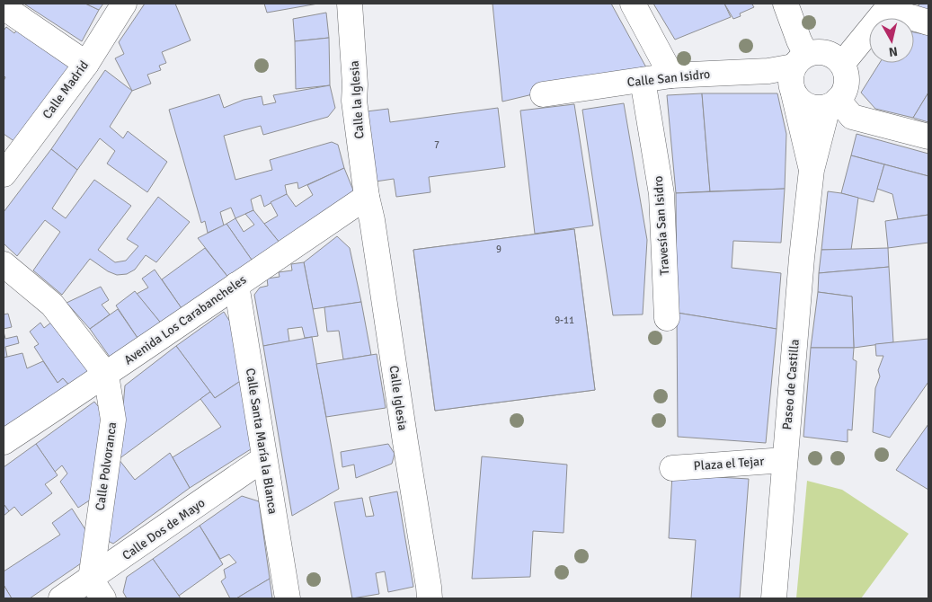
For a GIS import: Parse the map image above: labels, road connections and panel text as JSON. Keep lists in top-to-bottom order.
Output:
{
  "streets": {
    "street": [
      "Calle San Isidro",
      "Calle Madrid",
      "Calle la Iglesia",
      "Travesía San Isidro",
      "Avenida Los Carabancheles",
      "Paseo de Castilla",
      "Calle Iglesia",
      "Calle Santa María la Blanca",
      "Plaza el Tejar",
      "Calle Polvoranca",
      "Calle Dos de Mayo"
    ]
  },
  "crossings": [
    ["Calle San Isidro", "Travesía San Isidro"],
    ["Calle San Isidro", "Paseo de Castilla"],
    ["Calle la Iglesia", "Avenida Los Carabancheles"],
    ["Calle la Iglesia", "Calle Iglesia"],
    ["Avenida Los Carabancheles", "Calle Iglesia"],
    ["Avenida Los Carabancheles", "Calle Santa María la Blanca"],
    ["Avenida Los Carabancheles", "Calle Polvoranca"],
    ["Paseo de Castilla", "Plaza el Tejar"],
    ["Calle Santa María la Blanca", "Calle Dos de Mayo"],
    ["Calle Polvoranca", "Calle Dos de Mayo"]
  ],
  "house_numbers": ["7", "9", "9-11"],
  "north": "bottom"
}
